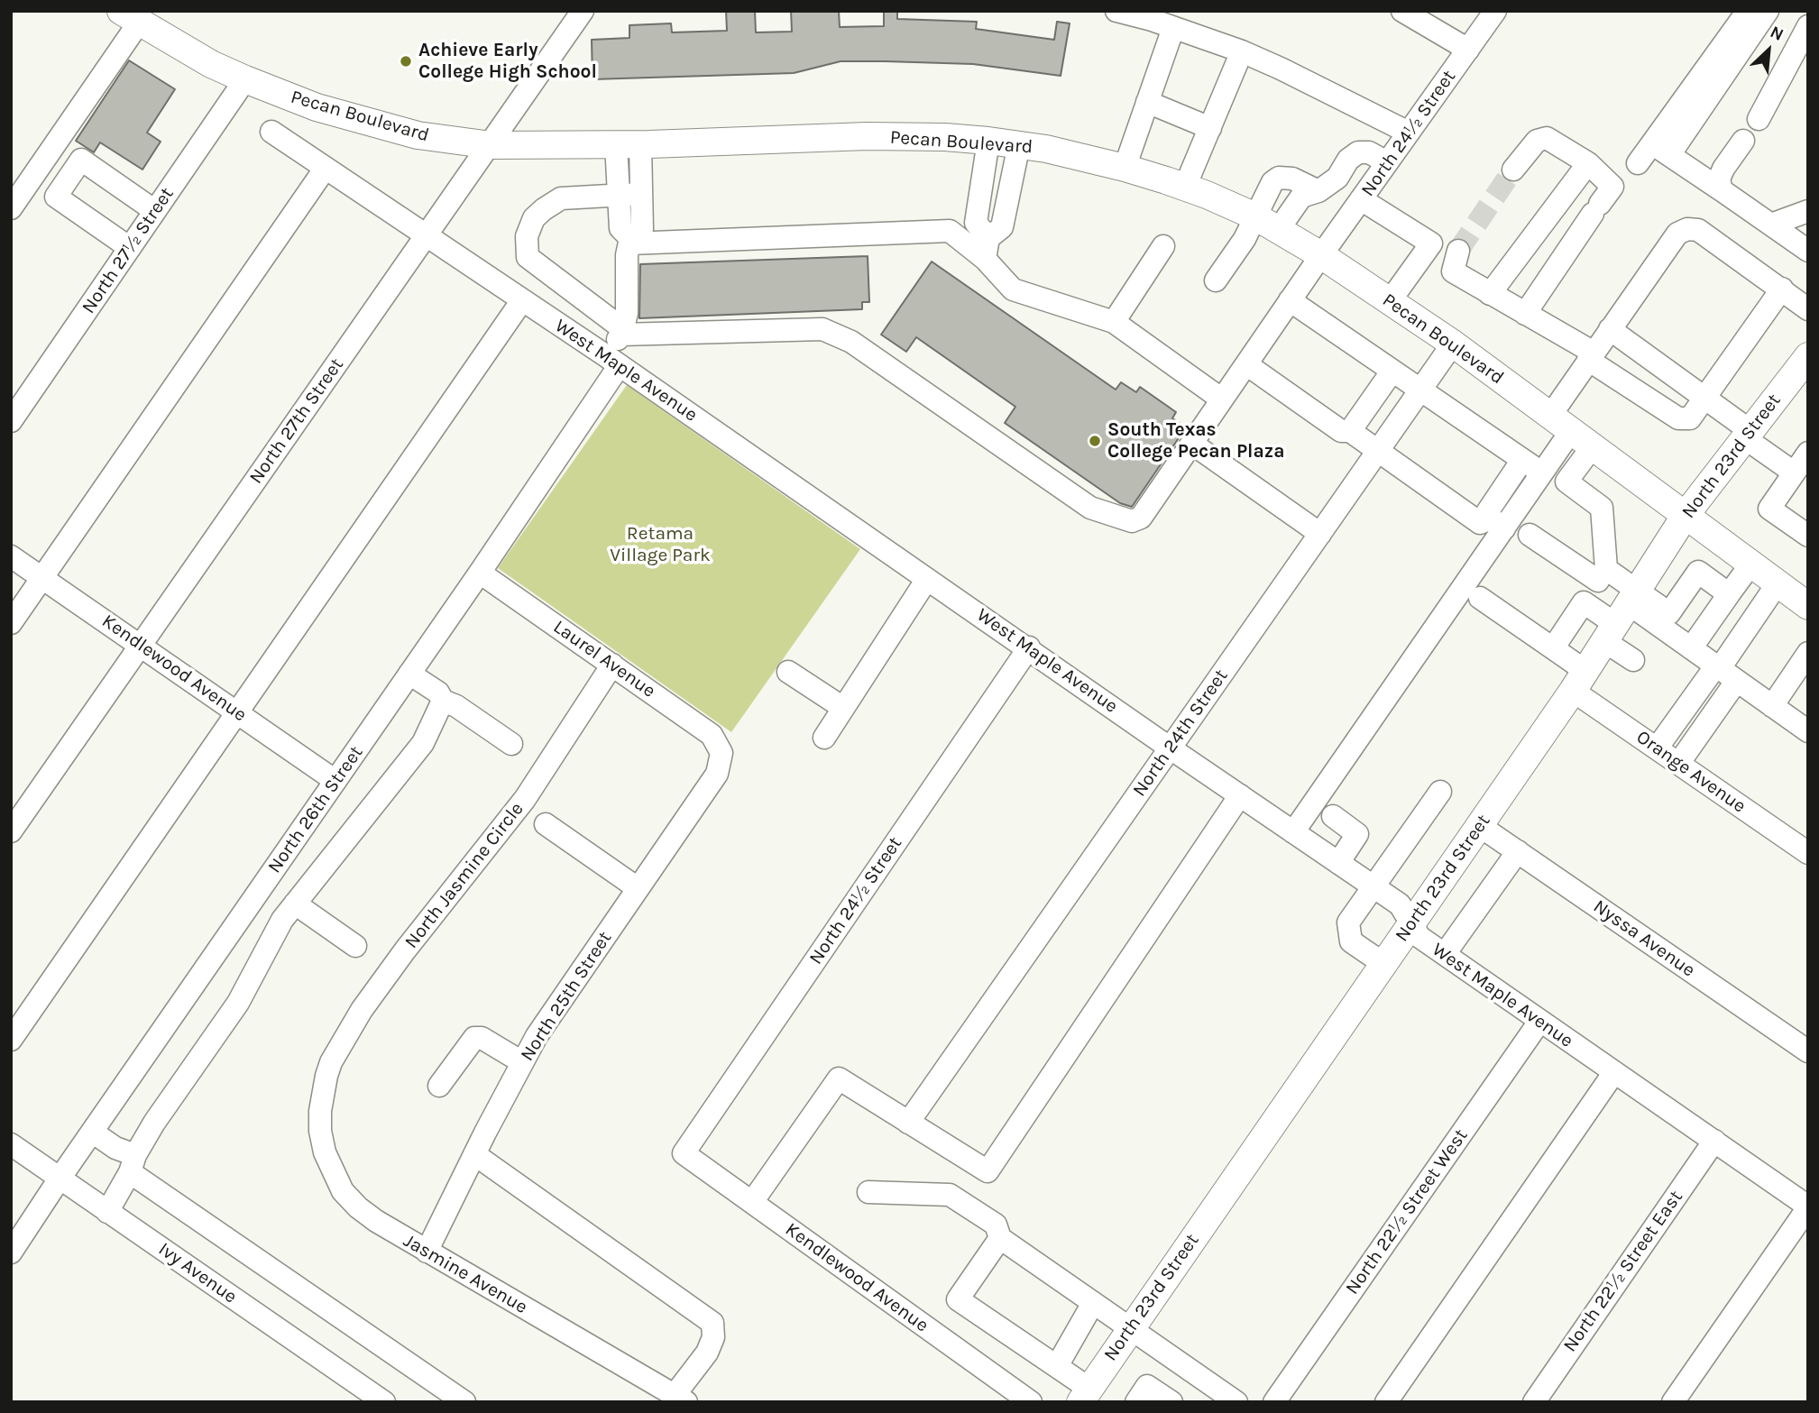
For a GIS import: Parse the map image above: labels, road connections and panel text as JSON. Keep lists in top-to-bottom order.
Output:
{
  "streets": {
    "main road": ["Pecan Boulevard", "North 23rd Street"],
    "street": [
      "North 24½ Street",
      "North 27½ Street",
      "West Maple Avenue",
      "North 27th Street",
      "Laurel Avenue",
      "Kendlewood Avenue",
      "North 24th Street",
      "Orange Avenue",
      "North 26th Street",
      "North Jasmine Circle",
      "Nyssa Avenue",
      "North 25th Street",
      "North 22½ Street West",
      "North 22½ Street East",
      "Ivy Avenue",
      "Jasmine Avenue"
    ]
  },
  "crossings": [
    ["Pecan Boulevard", "North 24½ Street"],
    ["Pecan Boulevard", "North 27½ Street"],
    ["Pecan Boulevard", "North 27th Street"],
    ["Pecan Boulevard", "North 23rd Street"],
    ["Pecan Boulevard", "North 24th Street"],
    ["North 24½ Street", "West Maple Avenue"],
    ["North 24½ Street", "Kendlewood Avenue"],
    ["North 24½ Street", "North 26th Street"],
    ["West Maple Avenue", "North 27th Street"],
    ["West Maple Avenue", "North 23rd Street"],
    ["West Maple Avenue", "North 24th Street"],
    ["West Maple Avenue", "North 26th Street"],
    ["West Maple Avenue", "North 22½ Street West"],
    ["West Maple Avenue", "North 22½ Street East"],
    ["North 27th Street", "Kendlewood Avenue"],
    ["North 23rd Street", "Orange Avenue"],
    ["North 23rd Street", "Nyssa Avenue"],
    ["Laurel Avenue", "North 26th Street"],
    ["Laurel Avenue", "North Jasmine Circle"],
    ["Laurel Avenue", "North 25th Street"],
    ["Kendlewood Avenue", "North 26th Street"],
    ["North 26th Street", "Ivy Avenue"],
    ["North Jasmine Circle", "Jasmine Avenue"],
    ["North 25th Street", "Jasmine Avenue"]
  ],
  "parks": ["Retama Village Park"],
  "places": ["Achieve Early College High School", "South Texas College Pecan Plaza"],
  "north": "top right"
}
